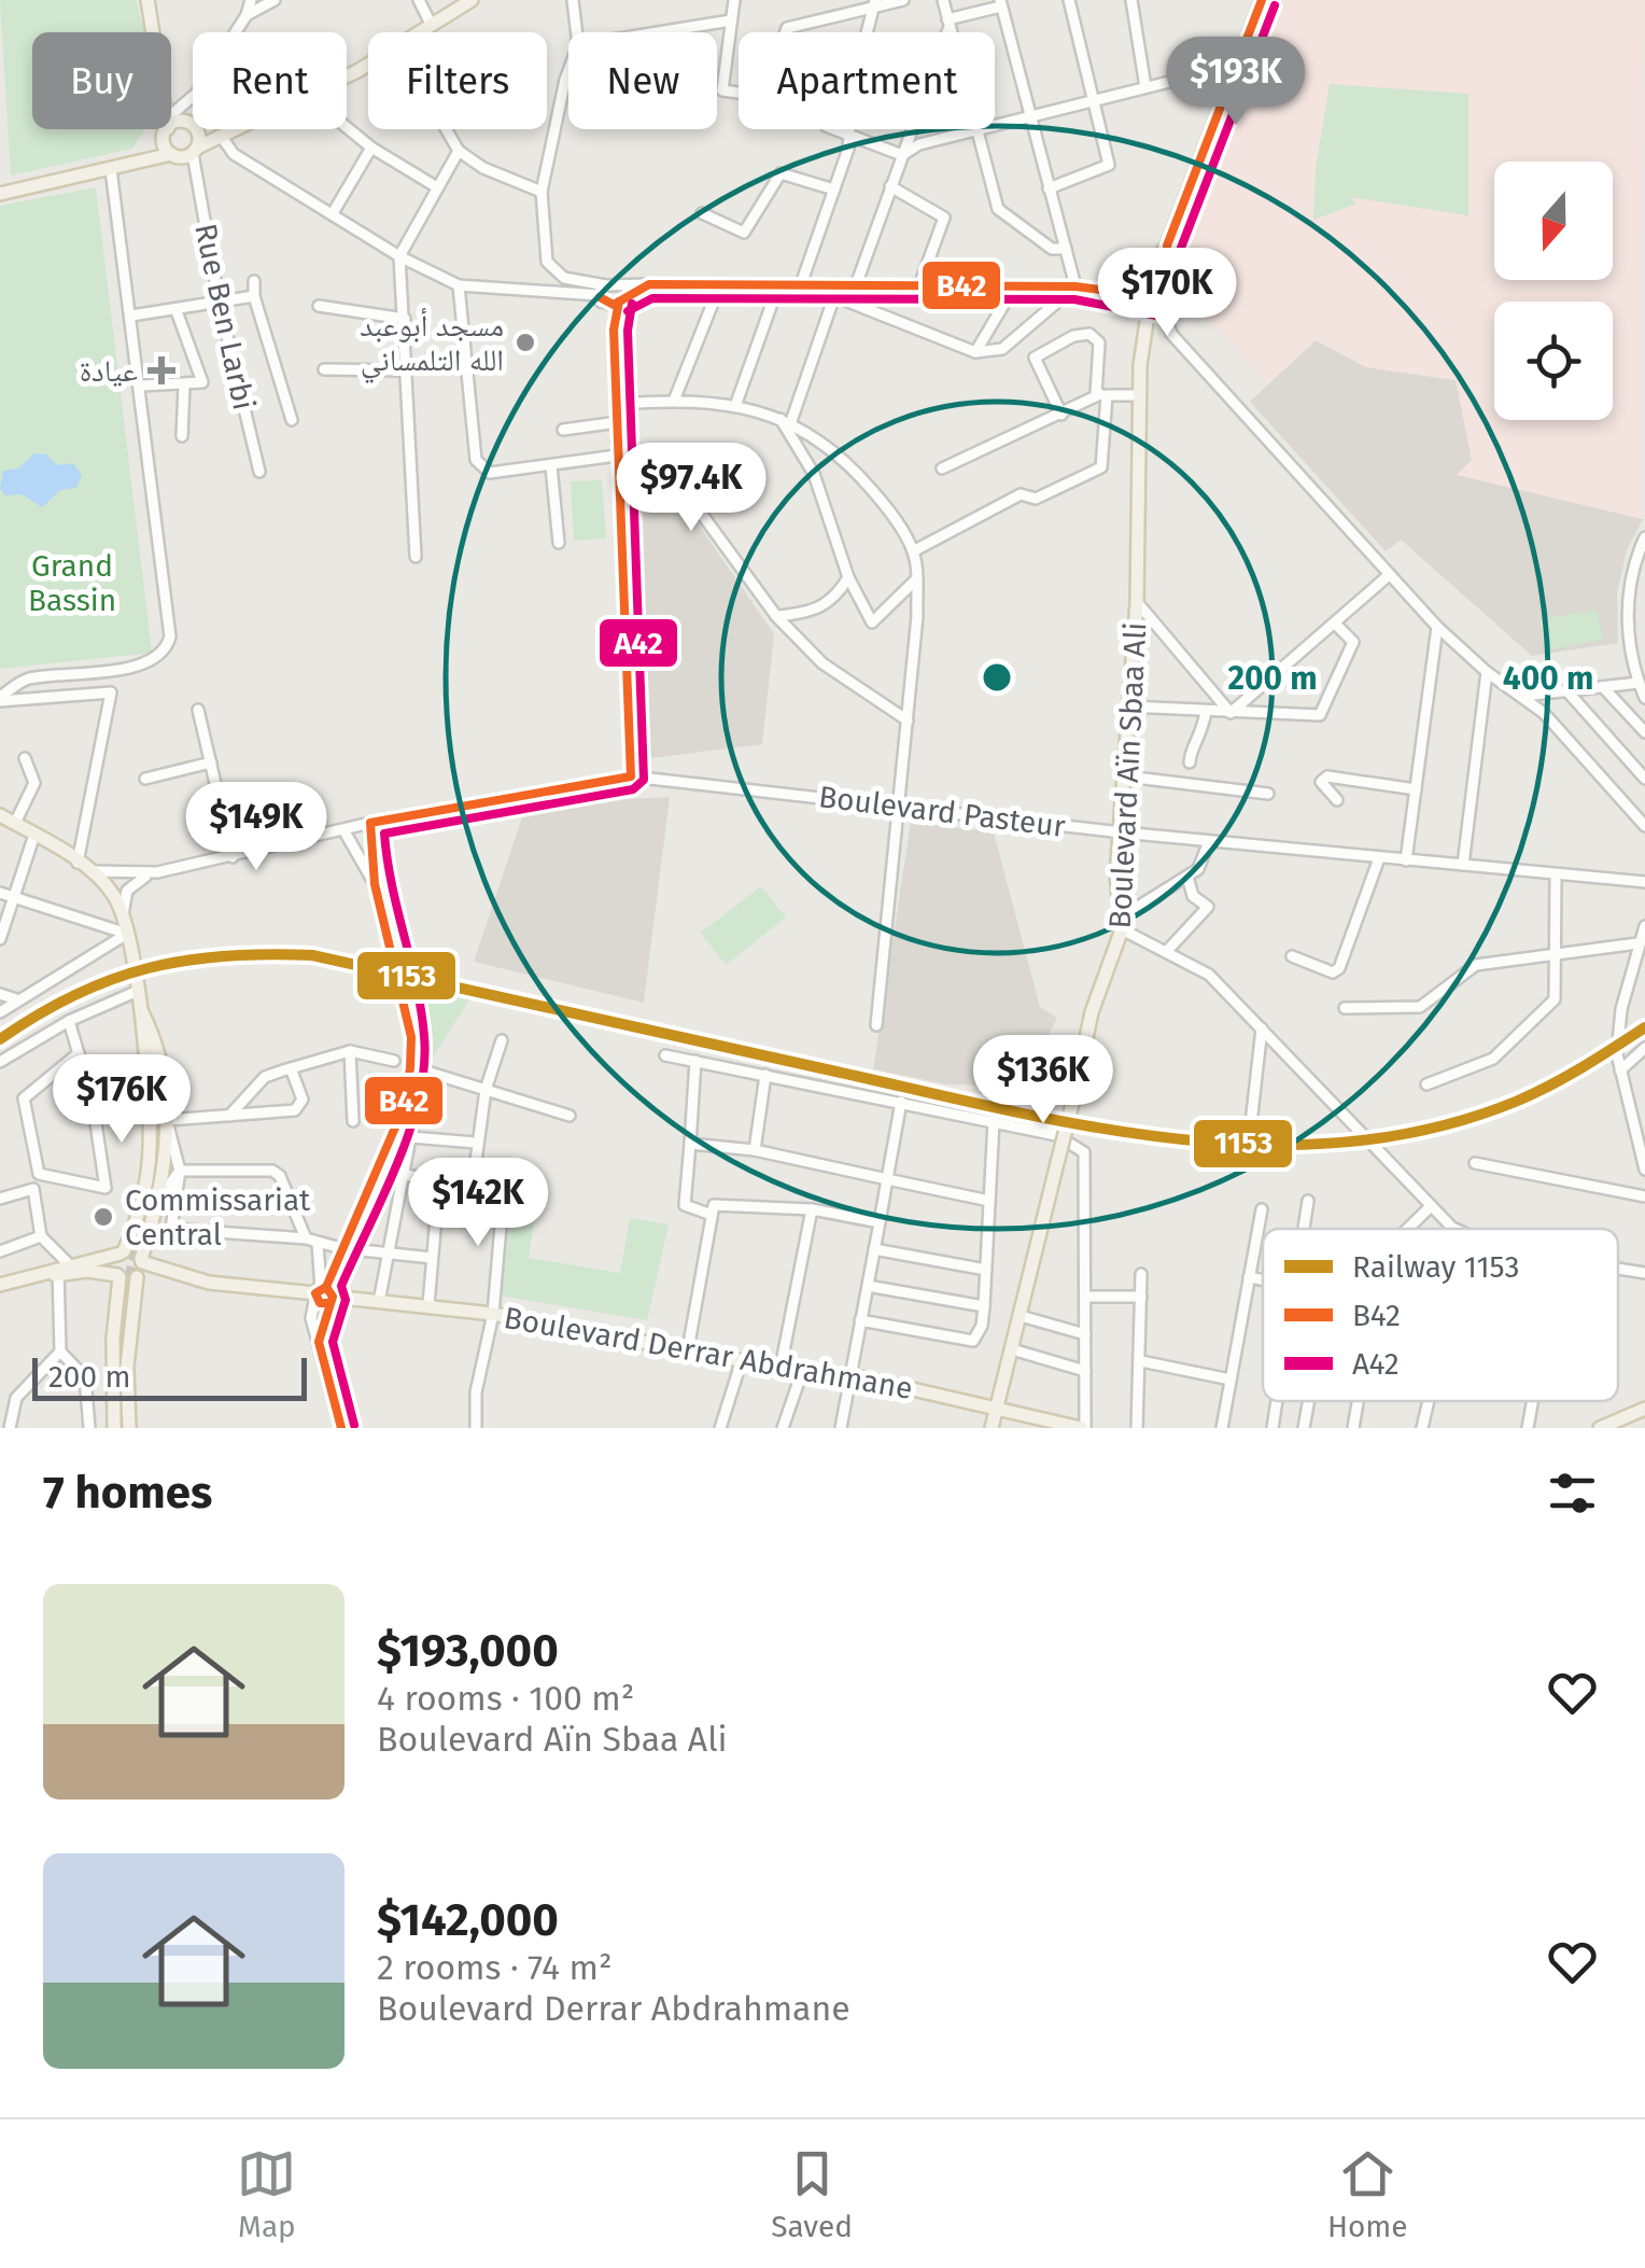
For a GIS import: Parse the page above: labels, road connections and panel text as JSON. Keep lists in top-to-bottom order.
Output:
{
  "streets": {
    "main road": ["Boulevard Aïn Sbaa Ali", "Boulevard Derrar Abdrahmane"],
    "street": ["Rue Ben Larbi", "Boulevard Pasteur"]
  },
  "crossings": [
    ["Boulevard Aïn Sbaa Ali", "Boulevard Pasteur"],
    ["Boulevard Aïn Sbaa Ali", "Boulevard Derrar Abdrahmane"]
  ],
  "parks": ["Grand Bassin"],
  "places": {
    "other": ["مسجد أبوعبد الله التلمساني", "Commissariat Central"],
    "health": ["عيادة"]
  },
  "lines": ["transit line B42", "transit line A42", "rail line 1153"],
  "legend": ["Railway 1153", "B42", "A42"],
  "scale_bar": "200 m",
  "north": "bottom",
  "page": {
    "chip": [
      "Buy",
      "Rent",
      "Filters",
      "New",
      "Apartment"
    ],
    "price": [
      "$193K",
      "$170K",
      "$97.4K",
      "$149K",
      "$136K",
      "$176K",
      "$142K"
    ],
    "scale": "200 m",
    "heading": "7 homes",
    "list": [
      {
        "name": "$193,000",
        "note": "4 rooms · 100 m² · Boulevard Aïn Sbaa Ali"
      },
      {
        "name": "$142,000",
        "note": "2 rooms · 74 m² · Boulevard Derrar Abdrahmane"
      }
    ],
    "tabs": ["Map", "Saved", "Home"]
  },
  "rings": ["200 m", "400 m"]
}
